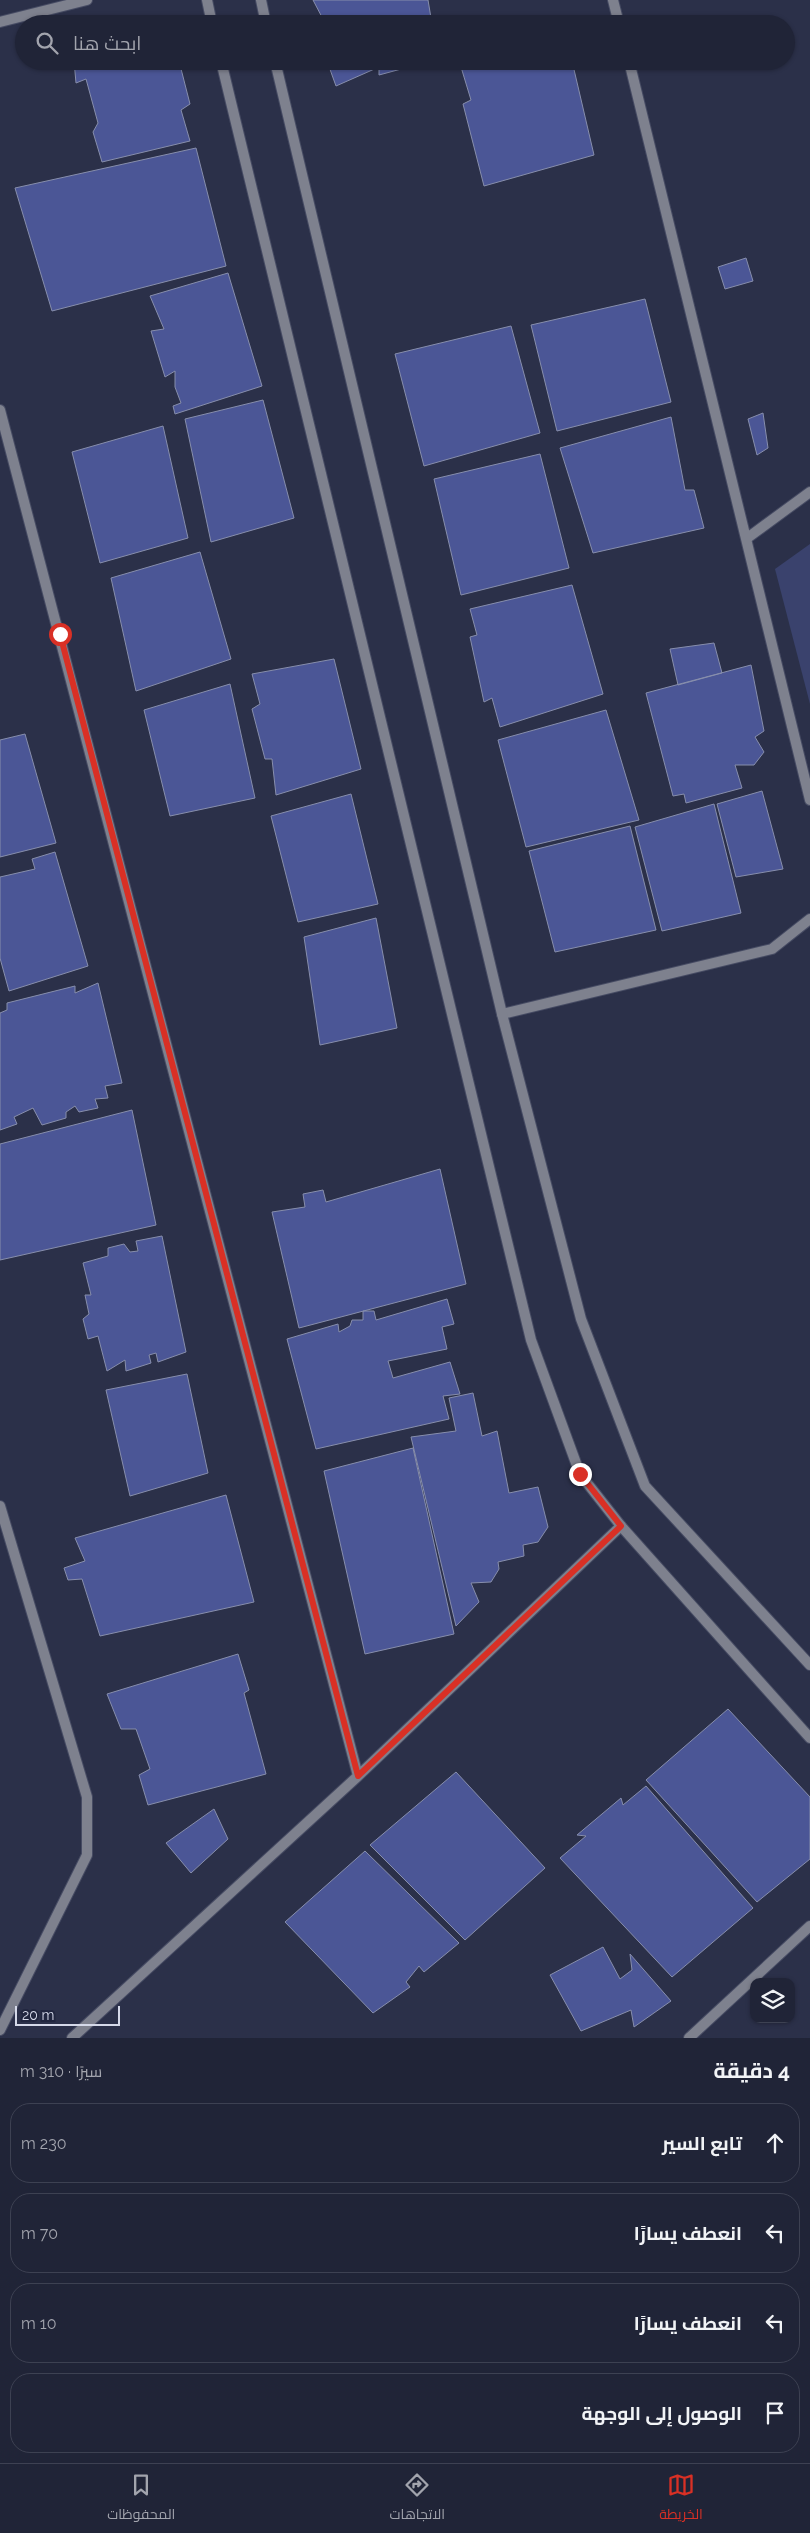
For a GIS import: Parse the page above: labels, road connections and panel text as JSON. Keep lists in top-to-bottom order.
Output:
{
  "scale_bar": "20 m",
  "page": {
    "search": "ابحث هنا",
    "scale": "20 m",
    "heading": ["4 دقيقة", "سيرًا · 310 m"],
    "list": [
      ["تابع السير", "230 m"],
      ["انعطف يسارًا", "70 m"],
      ["انعطف يسارًا", "10 m"],
      "الوصول إلى الوجهة"
    ],
    "nav": ["الخريطة", "الاتجاهات", "المحفوظات"]
  }
}
